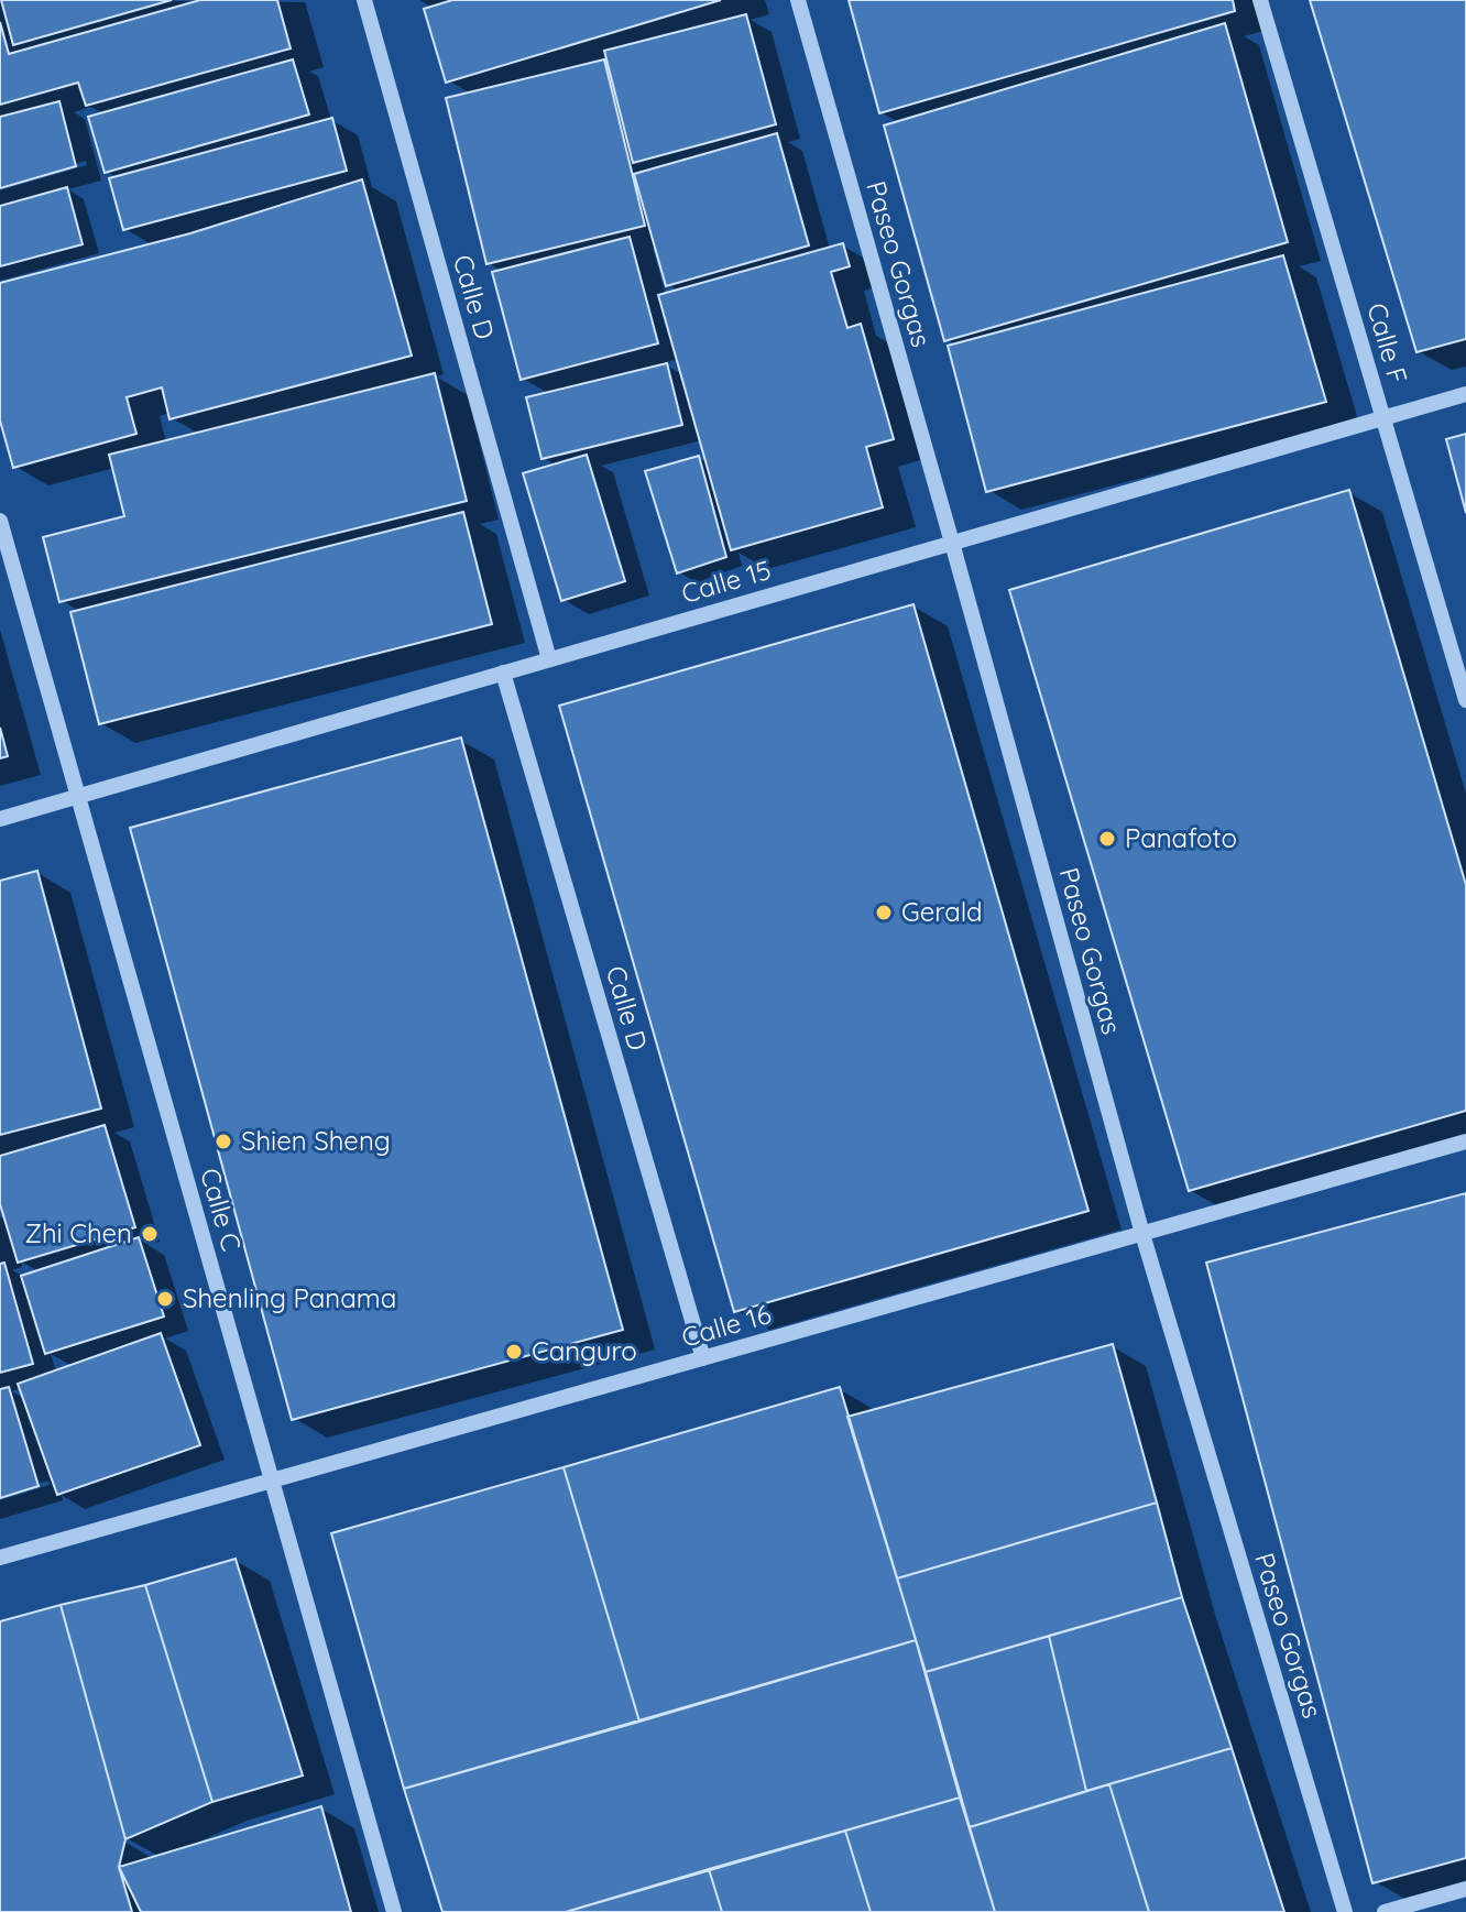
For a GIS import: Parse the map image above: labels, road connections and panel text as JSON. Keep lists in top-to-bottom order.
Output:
{
  "streets": {
    "street": [
      "Paseo Gorgas",
      "Calle D",
      "Calle F",
      "Calle 15",
      "Calle C",
      "Calle 16"
    ]
  },
  "crossings": [
    ["Paseo Gorgas", "Calle 15"],
    ["Paseo Gorgas", "Calle 16"],
    ["Calle D", "Calle 15"],
    ["Calle D", "Calle 16"],
    ["Calle F", "Calle 15"],
    ["Calle 15", "Calle C"],
    ["Calle C", "Calle 16"]
  ],
  "places": [
    "Panafoto",
    "Gerald",
    "Shien Sheng",
    "Zhi Chen",
    "Shenling Panama",
    "Canguro"
  ]
}
